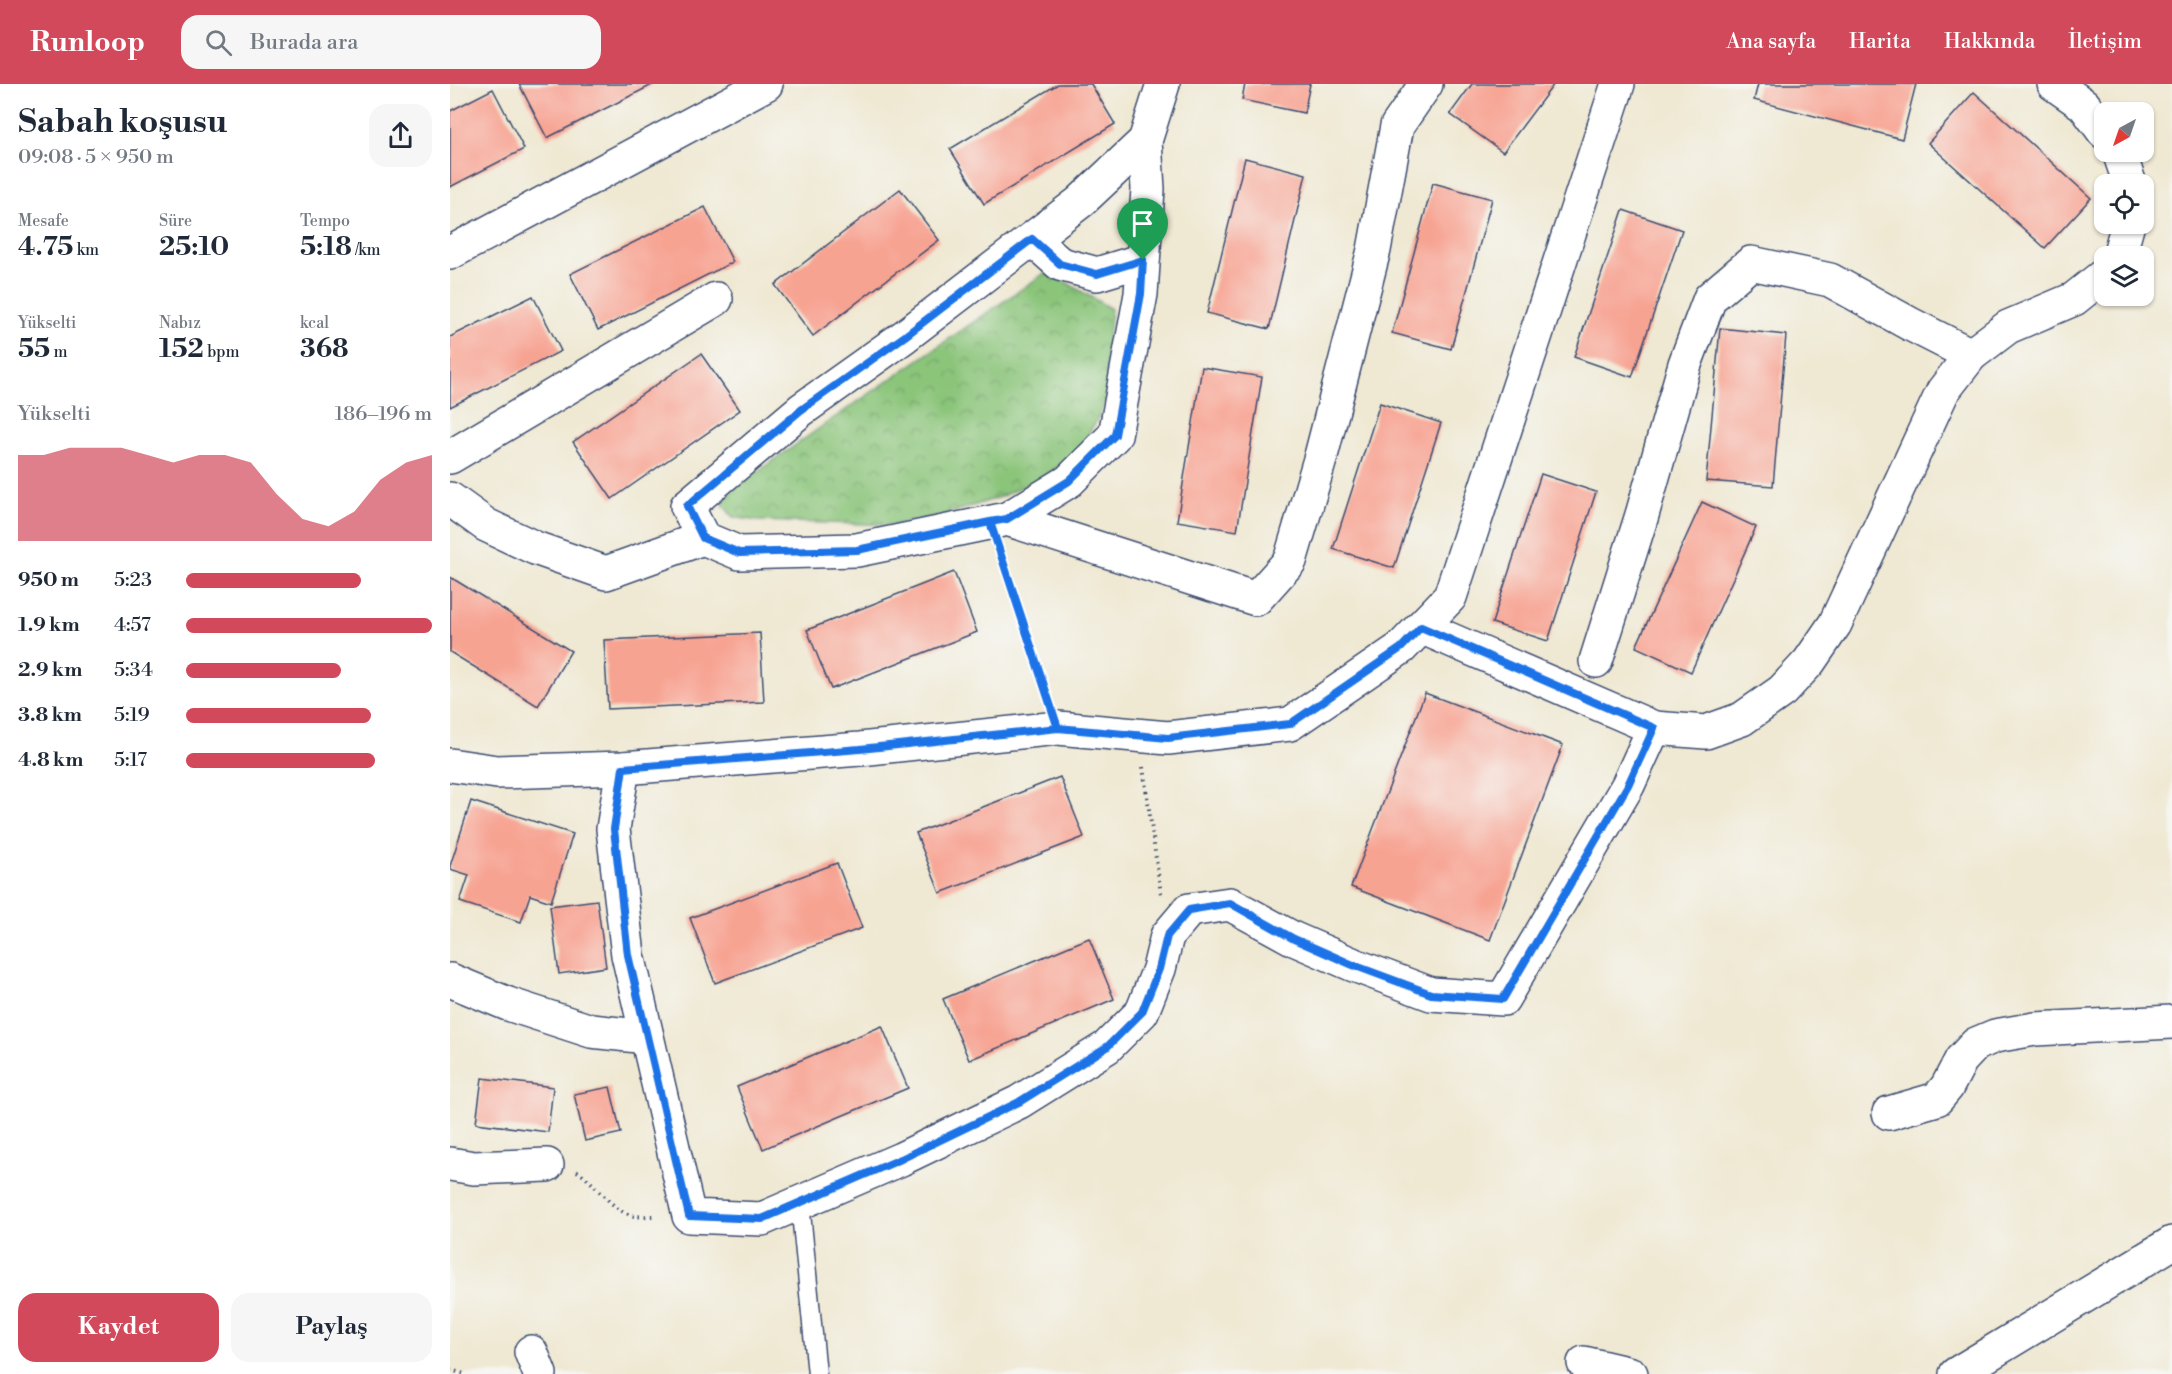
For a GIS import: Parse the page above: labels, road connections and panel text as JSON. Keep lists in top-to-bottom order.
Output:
{
  "north": "bottom left",
  "page": {
    "header": "Runloop",
    "search": "Burada ara",
    "nav": [
      "Ana sayfa",
      "Harita",
      "Hakkında",
      "İletişim"
    ],
    "heading": ["Sabah koşusu", "09:08 · 5 × 950 m"],
    "stats": [
      ["Mesafe", "4.75 km"],
      ["Süre", "25:10"],
      ["Tempo", "5:18 /km"],
      ["Yükselti", "55 m"],
      ["Nabız", "152 bpm"],
      ["kcal", "368"]
    ],
    "chart": ["Yükselti", "186–196 m"],
    "list": [
      {
        "name": "950 m",
        "note": "5:23"
      },
      {
        "name": "1.9 km",
        "note": "4:57"
      },
      {
        "name": "2.9 km",
        "note": "5:34"
      },
      {
        "name": "3.8 km",
        "note": "5:19"
      },
      {
        "name": "4.8 km",
        "note": "5:17"
      }
    ],
    "buttons": ["Kaydet", "Paylaş"]
  }
}
